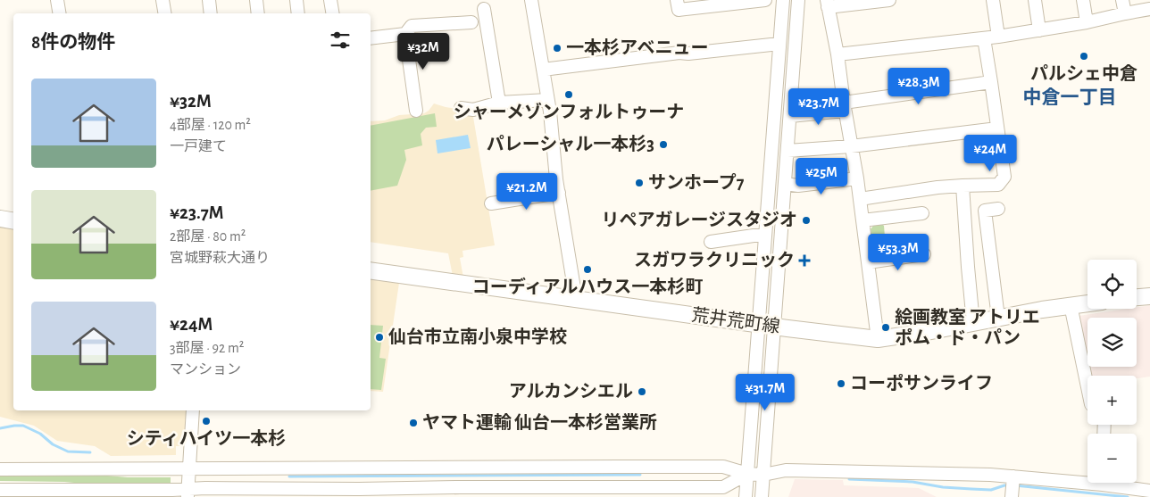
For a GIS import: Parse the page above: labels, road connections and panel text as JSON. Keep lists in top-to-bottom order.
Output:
{
  "streets": {
    "main road": ["荒井荒町線"]
  },
  "districts": ["中倉一丁目"],
  "places": {
    "other": [
      "一本杉アベニュー",
      "パルシェ中倉",
      "シャーメゾンフォルトゥーナ",
      "パレーシャル一本杉3",
      "サンホープ7",
      "リペアガレージスタジオ",
      "コーディアルハウス一本杉町",
      "絵画教室 アトリエ ポム・ド・パン",
      "仙台市立南小泉中学校",
      "コーポサンライフ",
      "アルカンシエル",
      "シティハイツ一本杉",
      "ヤマト運輸 仙台一本杉営業所"
    ],
    "health": ["スガワラクリニック"]
  },
  "page": {
    "heading": "8件の物件",
    "price": [
      "¥32M",
      "¥28.3M",
      "¥23.7M",
      "¥24M",
      "¥25M",
      "¥21.2M",
      "¥53.3M",
      "¥31.7M"
    ],
    "list": [
      {
        "name": "¥32M",
        "note": "4部屋 · 120 m² · 一戸建て"
      },
      {
        "name": "¥23.7M",
        "note": "2部屋 · 80 m² · 宮城野萩大通り"
      },
      {
        "name": "¥24M",
        "note": "3部屋 · 92 m² · マンション"
      }
    ],
    "map_buttons": ["+", "−"]
  }
}
